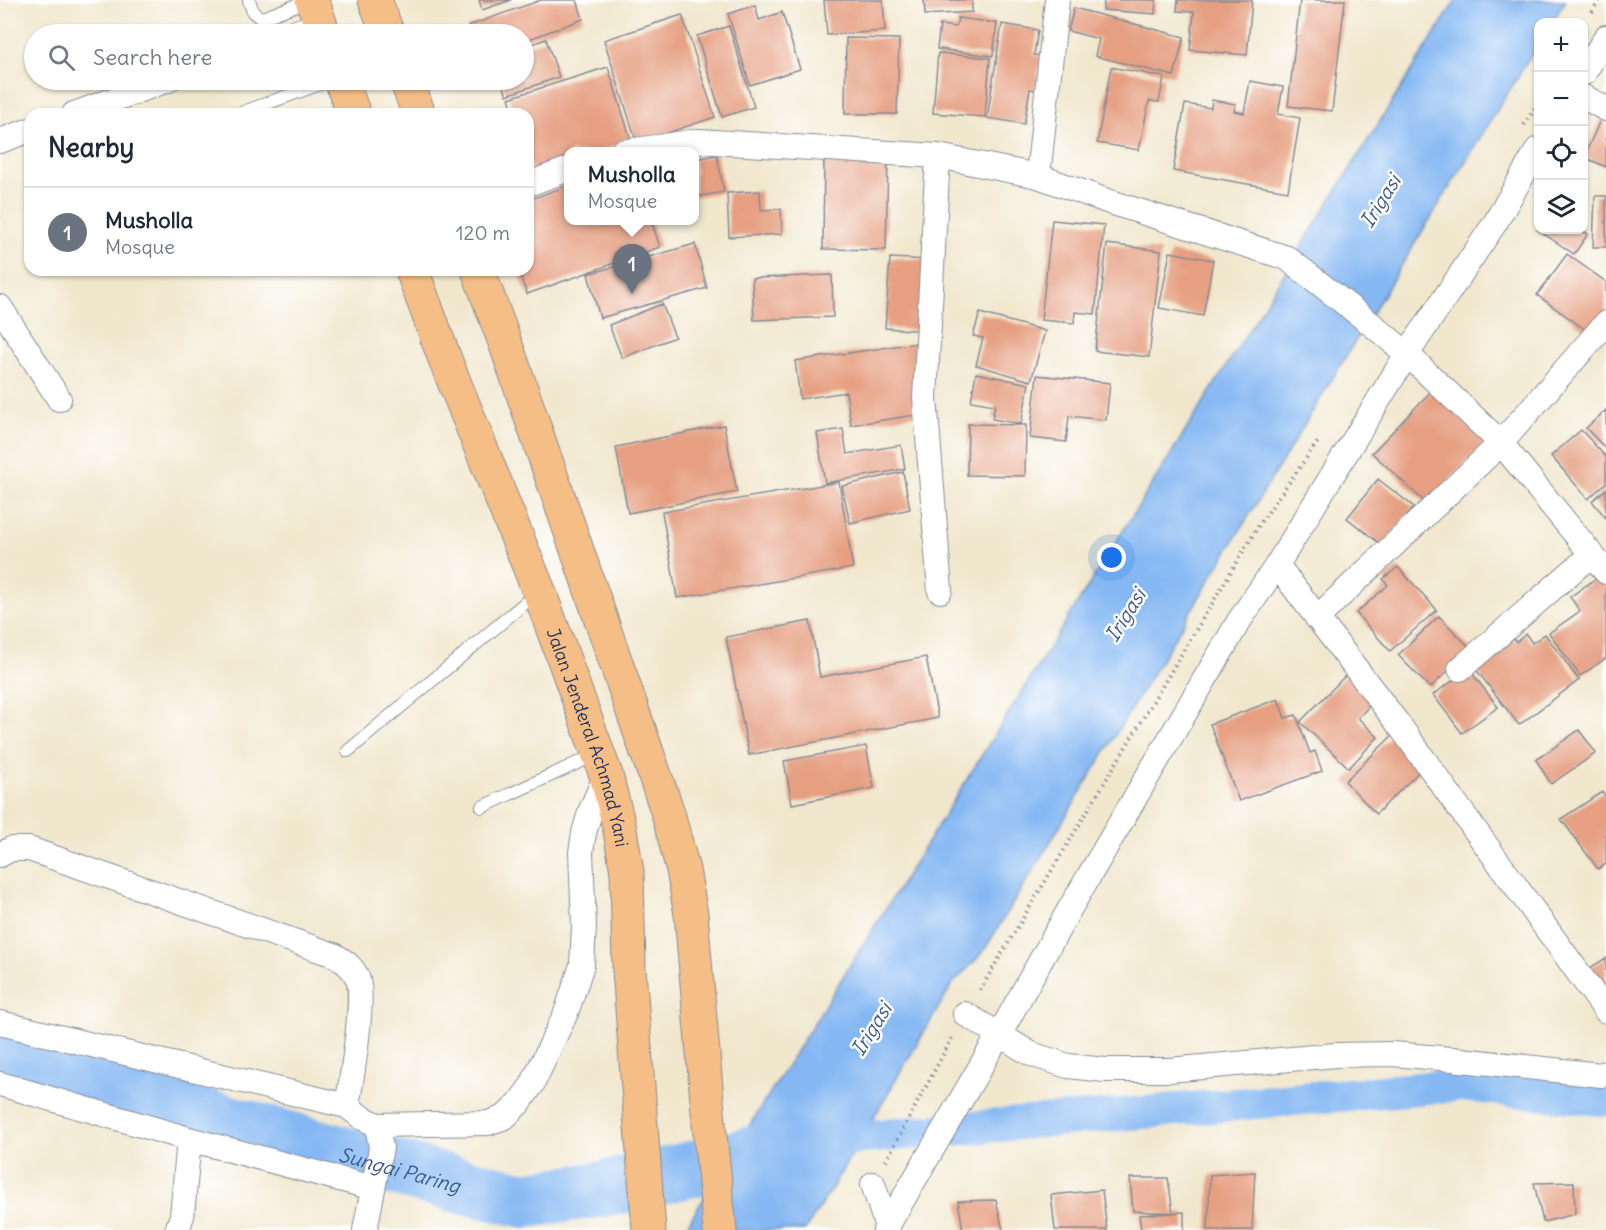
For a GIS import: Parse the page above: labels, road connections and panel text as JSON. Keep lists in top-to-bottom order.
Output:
{
  "streets": {
    "highway": ["Jalan Jenderal Achmad Yani"]
  },
  "water": ["Irigasi", "Sungai Paring"],
  "page": {
    "map_buttons": ["+", "−"],
    "search": "Search here",
    "heading": "Nearby",
    "popup": ["Musholla", "Mosque"],
    "list": [
      {
        "mark": "1",
        "name": "Musholla",
        "note": "Mosque",
        "value": "120 m"
      }
    ],
    "pins": "1"
  }
}
